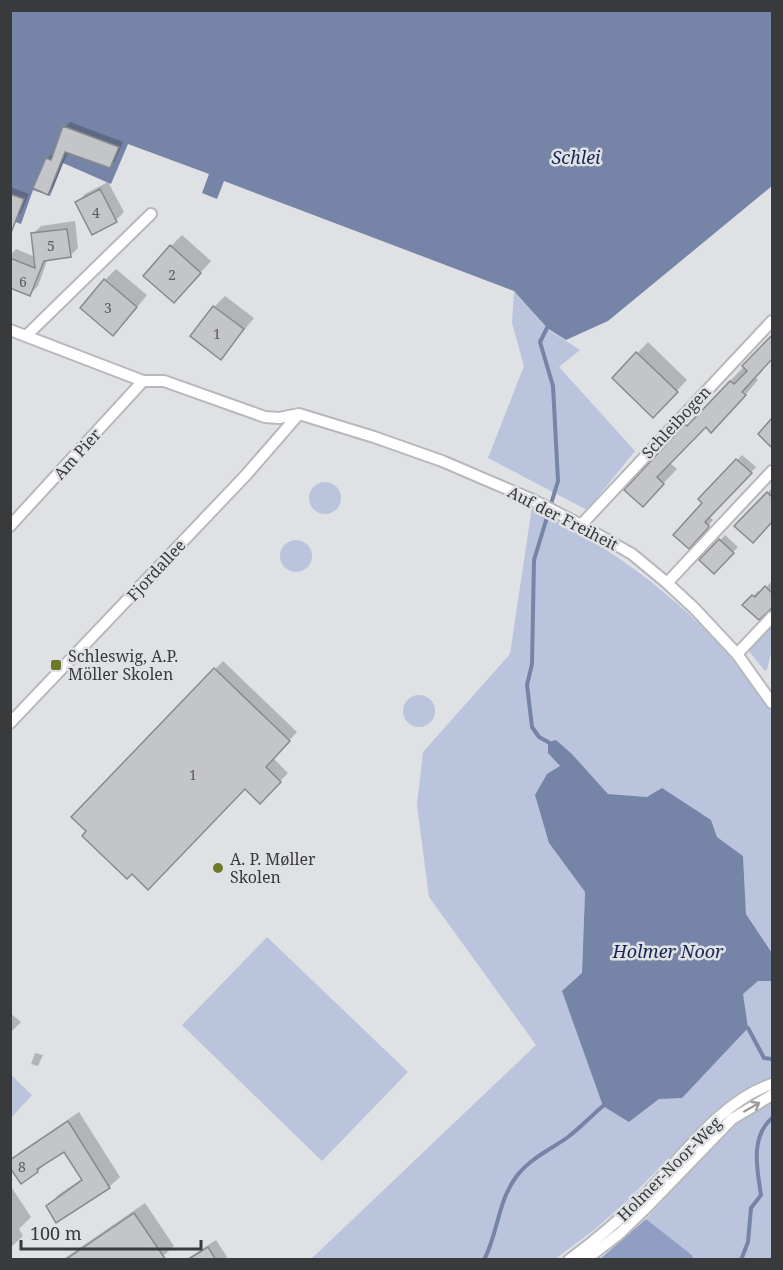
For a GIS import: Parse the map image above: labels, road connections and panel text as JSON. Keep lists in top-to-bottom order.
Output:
{
  "streets": {
    "street": [
      "Schleibogen",
      "Am Pier",
      "Auf der Freiheit",
      "Fjordallee",
      "Holmer-Noor-Weg"
    ]
  },
  "crossings": [
    ["Schleibogen", "Auf der Freiheit"],
    ["Auf der Freiheit", "Fjordallee"]
  ],
  "water": ["Schlei", "Holmer Noor"],
  "places": {
    "transit": ["Schleswig, A.P. Möller Skolen"],
    "other": ["A. P. Møller Skolen"]
  },
  "house_numbers": [
    "4",
    "5",
    "2",
    "6",
    "3",
    "1",
    "1",
    "8"
  ],
  "scale_bar": "100 m"
}
